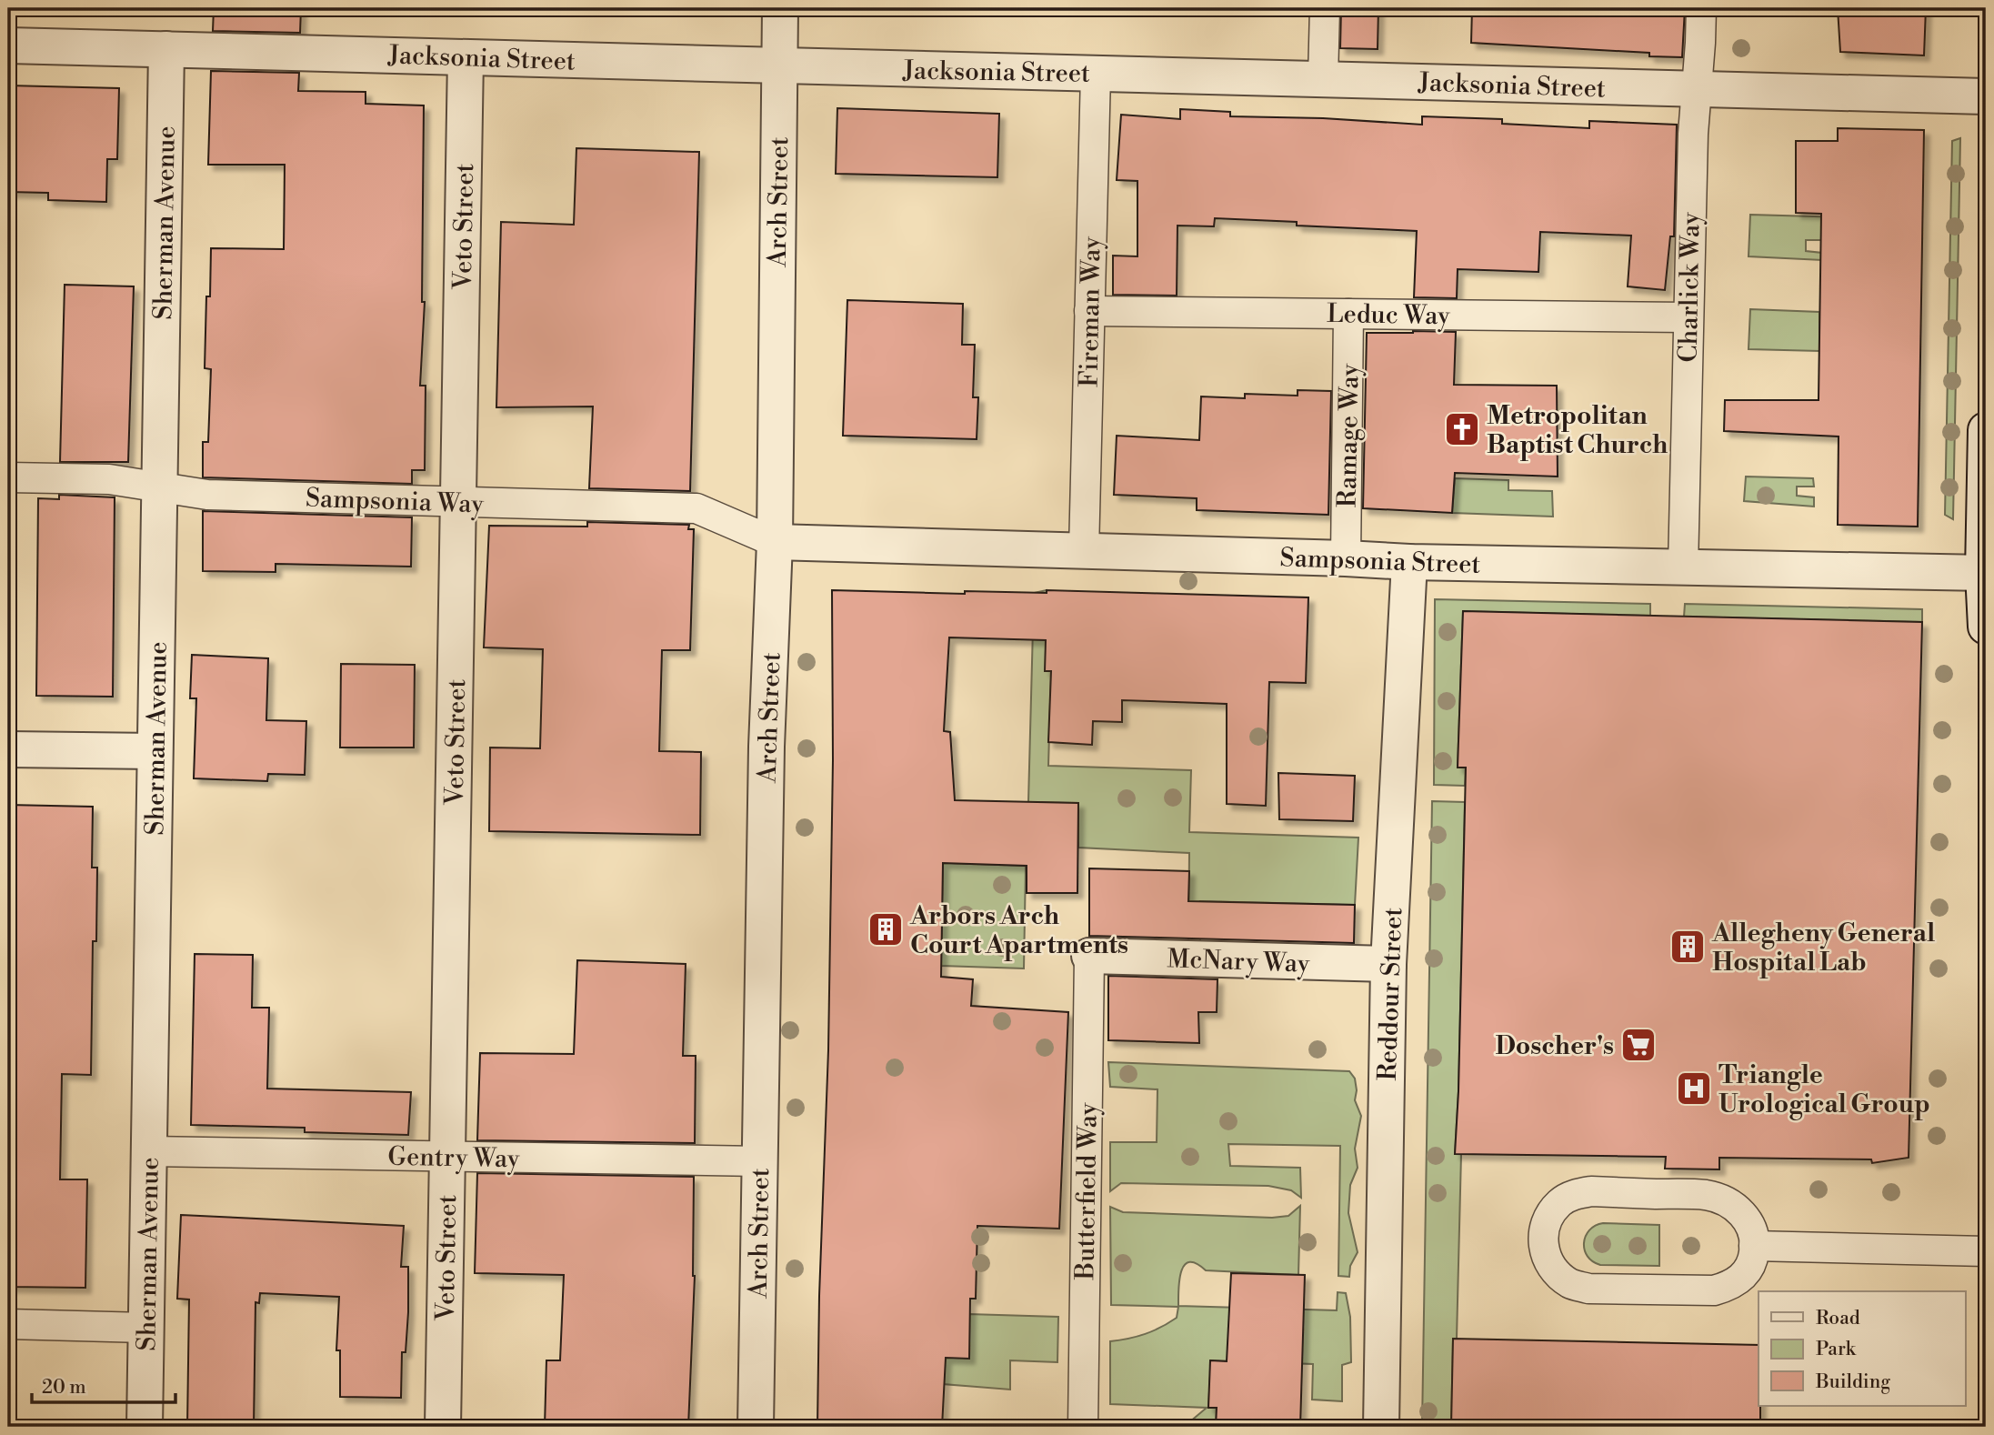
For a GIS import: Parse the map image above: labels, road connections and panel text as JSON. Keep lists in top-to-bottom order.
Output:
{
  "streets": {
    "street": [
      "Jacksonia Street",
      "Arch Street",
      "Sherman Avenue",
      "Veto Street",
      "Sampsonia Street",
      "McNary Way",
      "Reddour Street"
    ],
    "lane": [
      "Charlick Way",
      "Fireman Way",
      "Leduc Way",
      "Ramage Way",
      "Sampsonia Way",
      "Gentry Way",
      "Butterfield Way"
    ]
  },
  "crossings": [
    ["Jacksonia Street", "Arch Street"],
    ["Jacksonia Street", "Sherman Avenue"],
    ["Jacksonia Street", "Veto Street"],
    ["Jacksonia Street", "Charlick Way"],
    ["Jacksonia Street", "Fireman Way"],
    ["Arch Street", "Sampsonia Way"],
    ["Arch Street", "Sampsonia Street"],
    ["Arch Street", "Gentry Way"],
    ["Sherman Avenue", "Sampsonia Way"],
    ["Sherman Avenue", "Gentry Way"],
    ["Veto Street", "Sampsonia Way"],
    ["Veto Street", "Gentry Way"],
    ["Charlick Way", "Leduc Way"],
    ["Charlick Way", "Sampsonia Street"],
    ["Fireman Way", "Leduc Way"],
    ["Fireman Way", "Sampsonia Street"],
    ["Leduc Way", "Ramage Way"],
    ["Ramage Way", "Sampsonia Street"],
    ["Sampsonia Way", "Sampsonia Street"],
    ["Sampsonia Street", "Reddour Street"],
    ["McNary Way", "Reddour Street"],
    ["McNary Way", "Butterfield Way"]
  ],
  "places": {
    "church": ["Metropolitan Baptist Church"],
    "building": ["Arbors Arch Court Apartments", "Allegheny General Hospital Lab"],
    "supermarket": ["Doscher's"],
    "hospital": ["Triangle Urological Group"]
  },
  "legend": ["Road", "Park", "Building"],
  "scale_bar": "20 m"
}
